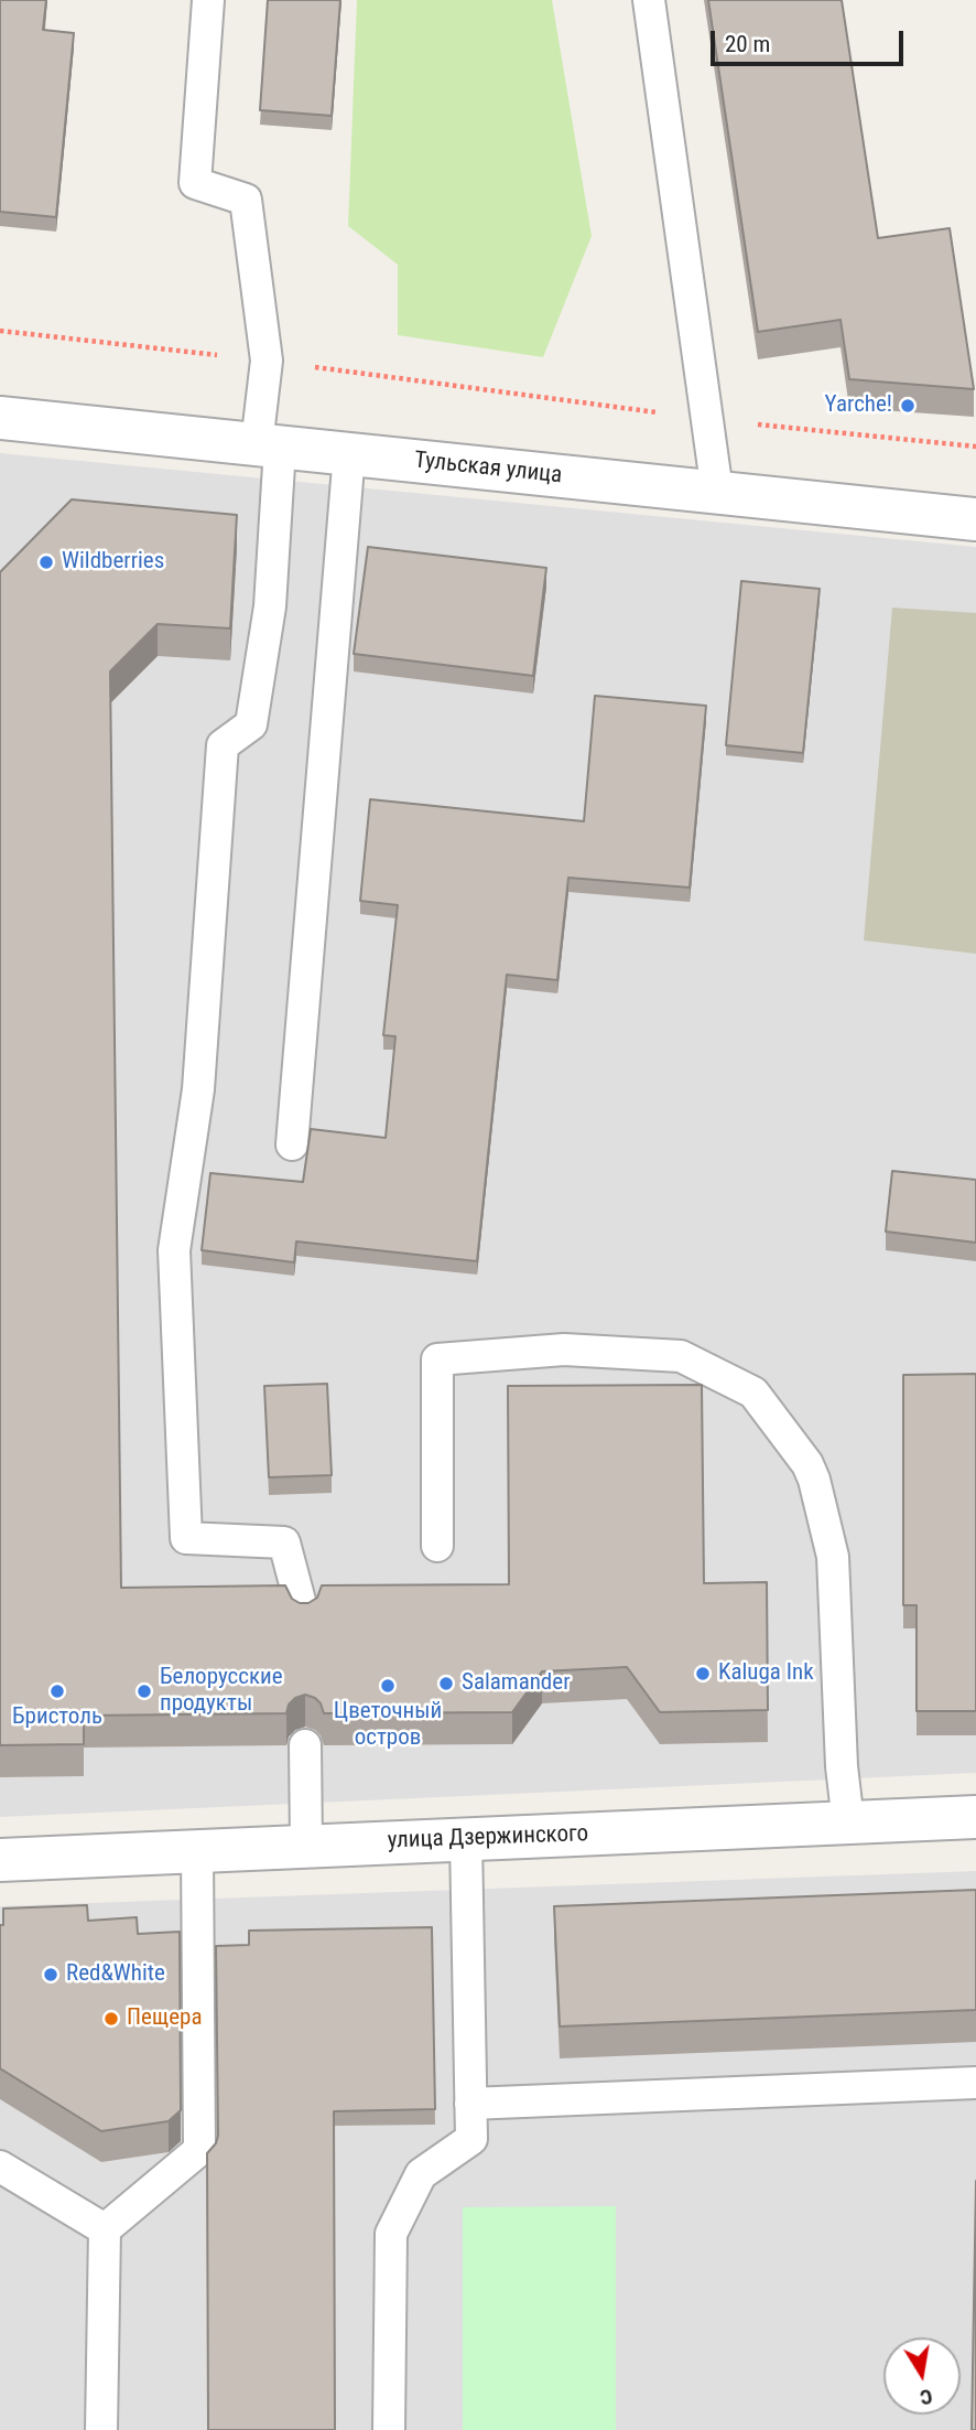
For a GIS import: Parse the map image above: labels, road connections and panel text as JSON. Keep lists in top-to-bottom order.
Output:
{
  "streets": {
    "street": ["Тульская улица", "улица Дзержинского"]
  },
  "places": [
    "Yarche!",
    "Wildberries",
    "Kaluga Ink",
    "Salamander",
    "Цветочный остров",
    "Бристоль",
    "Белорусские продукты",
    "Red&White",
    "Пещера"
  ],
  "scale_bar": "20 m",
  "north": "bottom"
}
